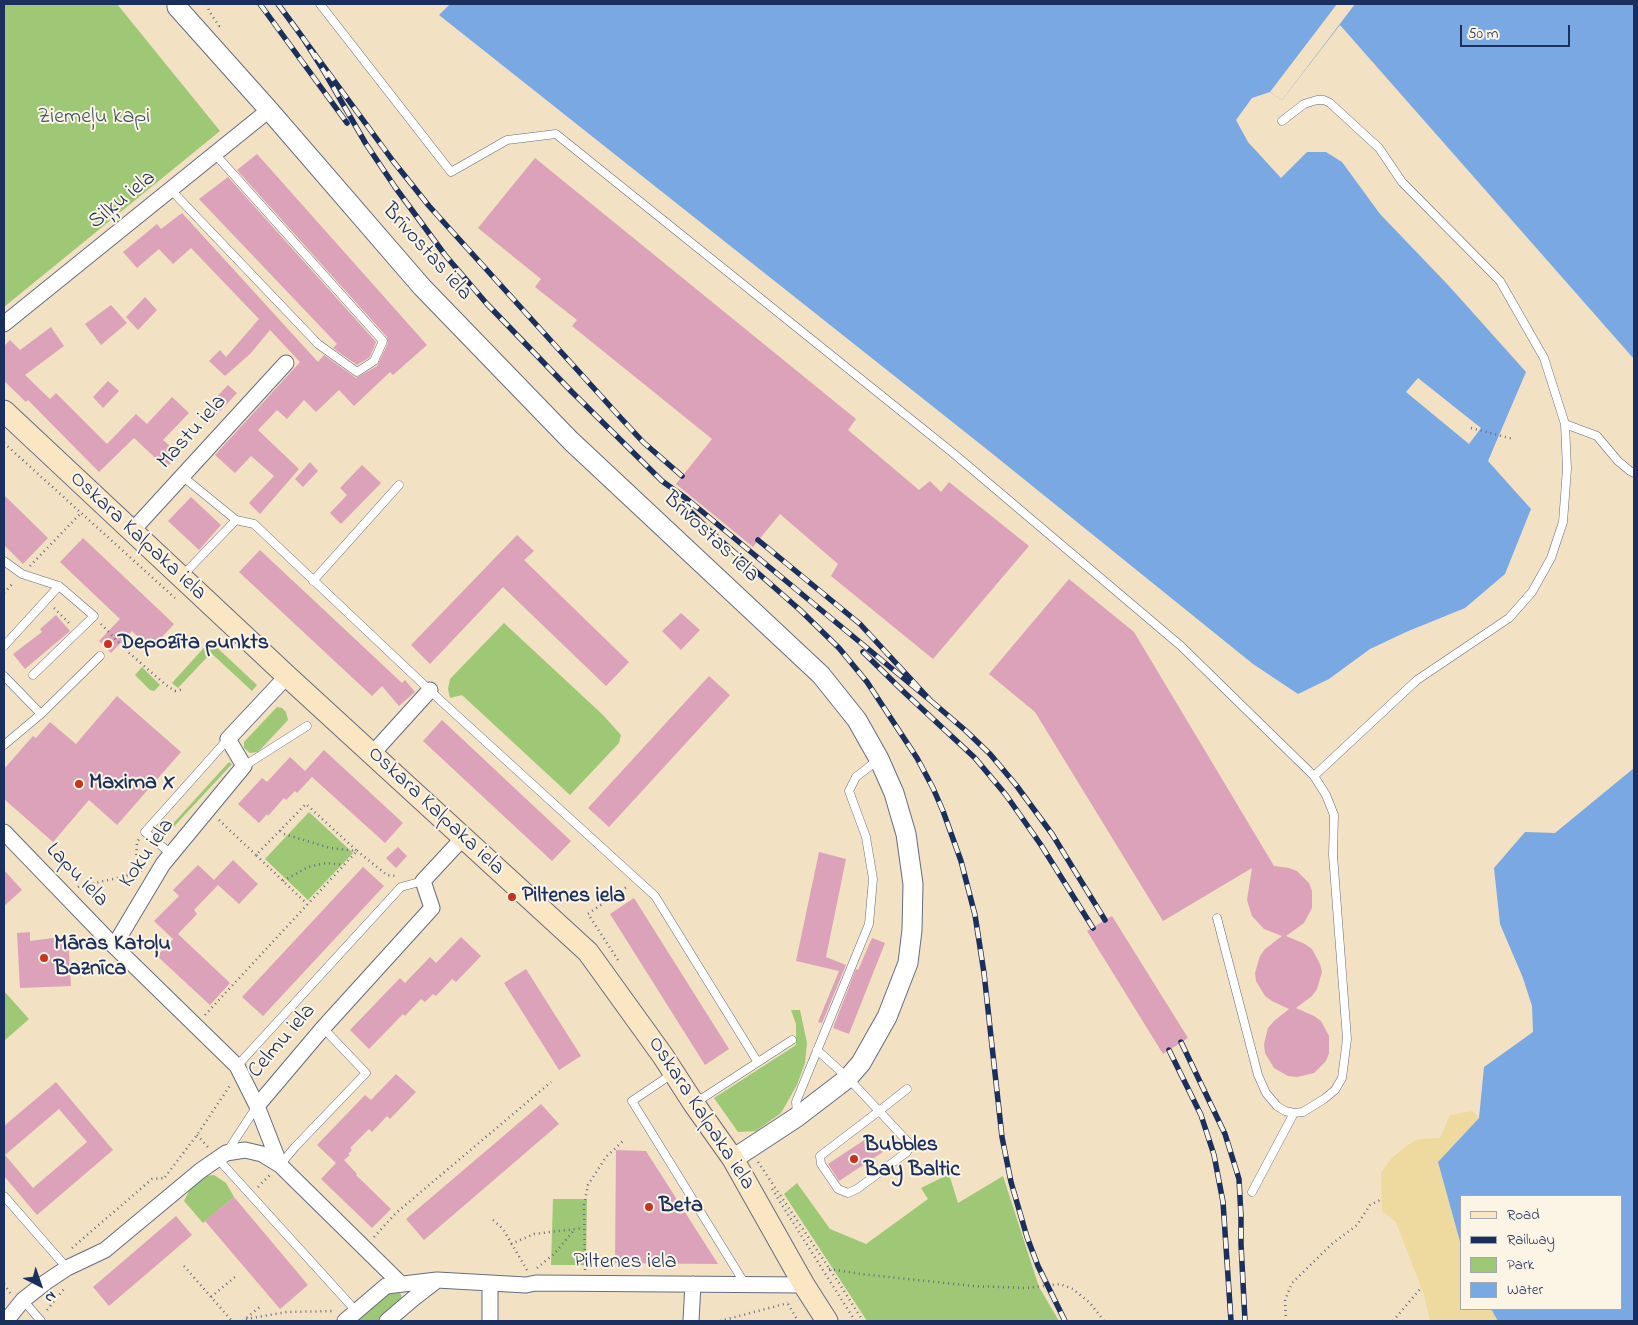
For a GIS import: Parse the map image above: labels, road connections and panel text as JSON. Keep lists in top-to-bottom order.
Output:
{
  "streets": {
    "main road": ["Oskara Kalpaka iela"],
    "street": [
      "Siļķu iela",
      "Brīvostas iela",
      "Mastu iela",
      "Koku iela",
      "Lapu iela",
      "Celmu iela",
      "Piltenes iela"
    ]
  },
  "crossings": [
    ["Siļķu iela", "Brīvostas iela"],
    ["Brīvostas iela", "Oskara Kalpaka iela"],
    ["Mastu iela", "Oskara Kalpaka iela"],
    ["Oskara Kalpaka iela", "Piltenes iela"],
    ["Koku iela", "Lapu iela"],
    ["Lapu iela", "Celmu iela"]
  ],
  "parks": ["Ziemeļu kapi"],
  "places": [
    "Depozīta punkts",
    "Maxima X",
    "Piltenes iela",
    "Māras Katoļu Baznīca",
    "Bubbles Bay Baltic",
    "Beta"
  ],
  "legend": [
    "Road",
    "Railway",
    "Park",
    "Water"
  ],
  "scale_bar": "50 m",
  "north": "bottom right"
}
